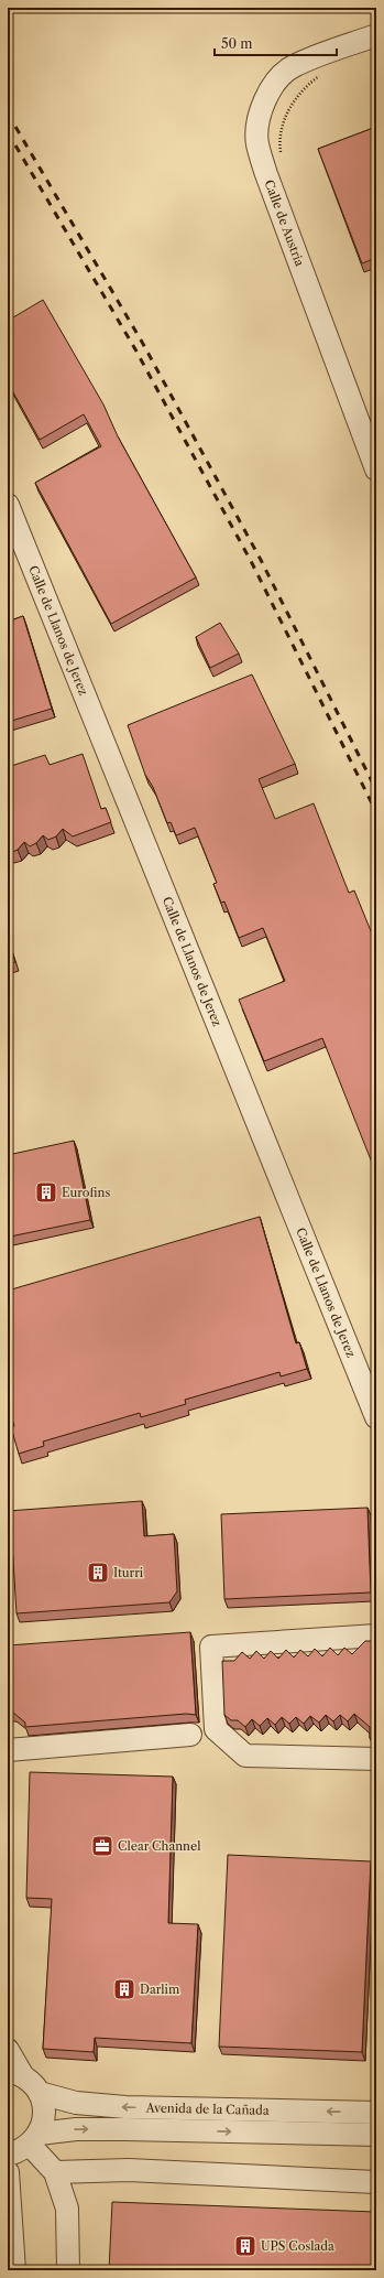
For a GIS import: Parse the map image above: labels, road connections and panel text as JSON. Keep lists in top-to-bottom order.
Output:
{
  "streets": {
    "street": ["Calle de Austria", "Calle de Llanos de Jerez", "Avenida de la Cañada"]
  },
  "places": {
    "building": [
      "Eurofins",
      "Iturri",
      "Darlim",
      "UPS Coslada"
    ],
    "office": ["Clear Channel"]
  },
  "scale_bar": "50 m"
}
